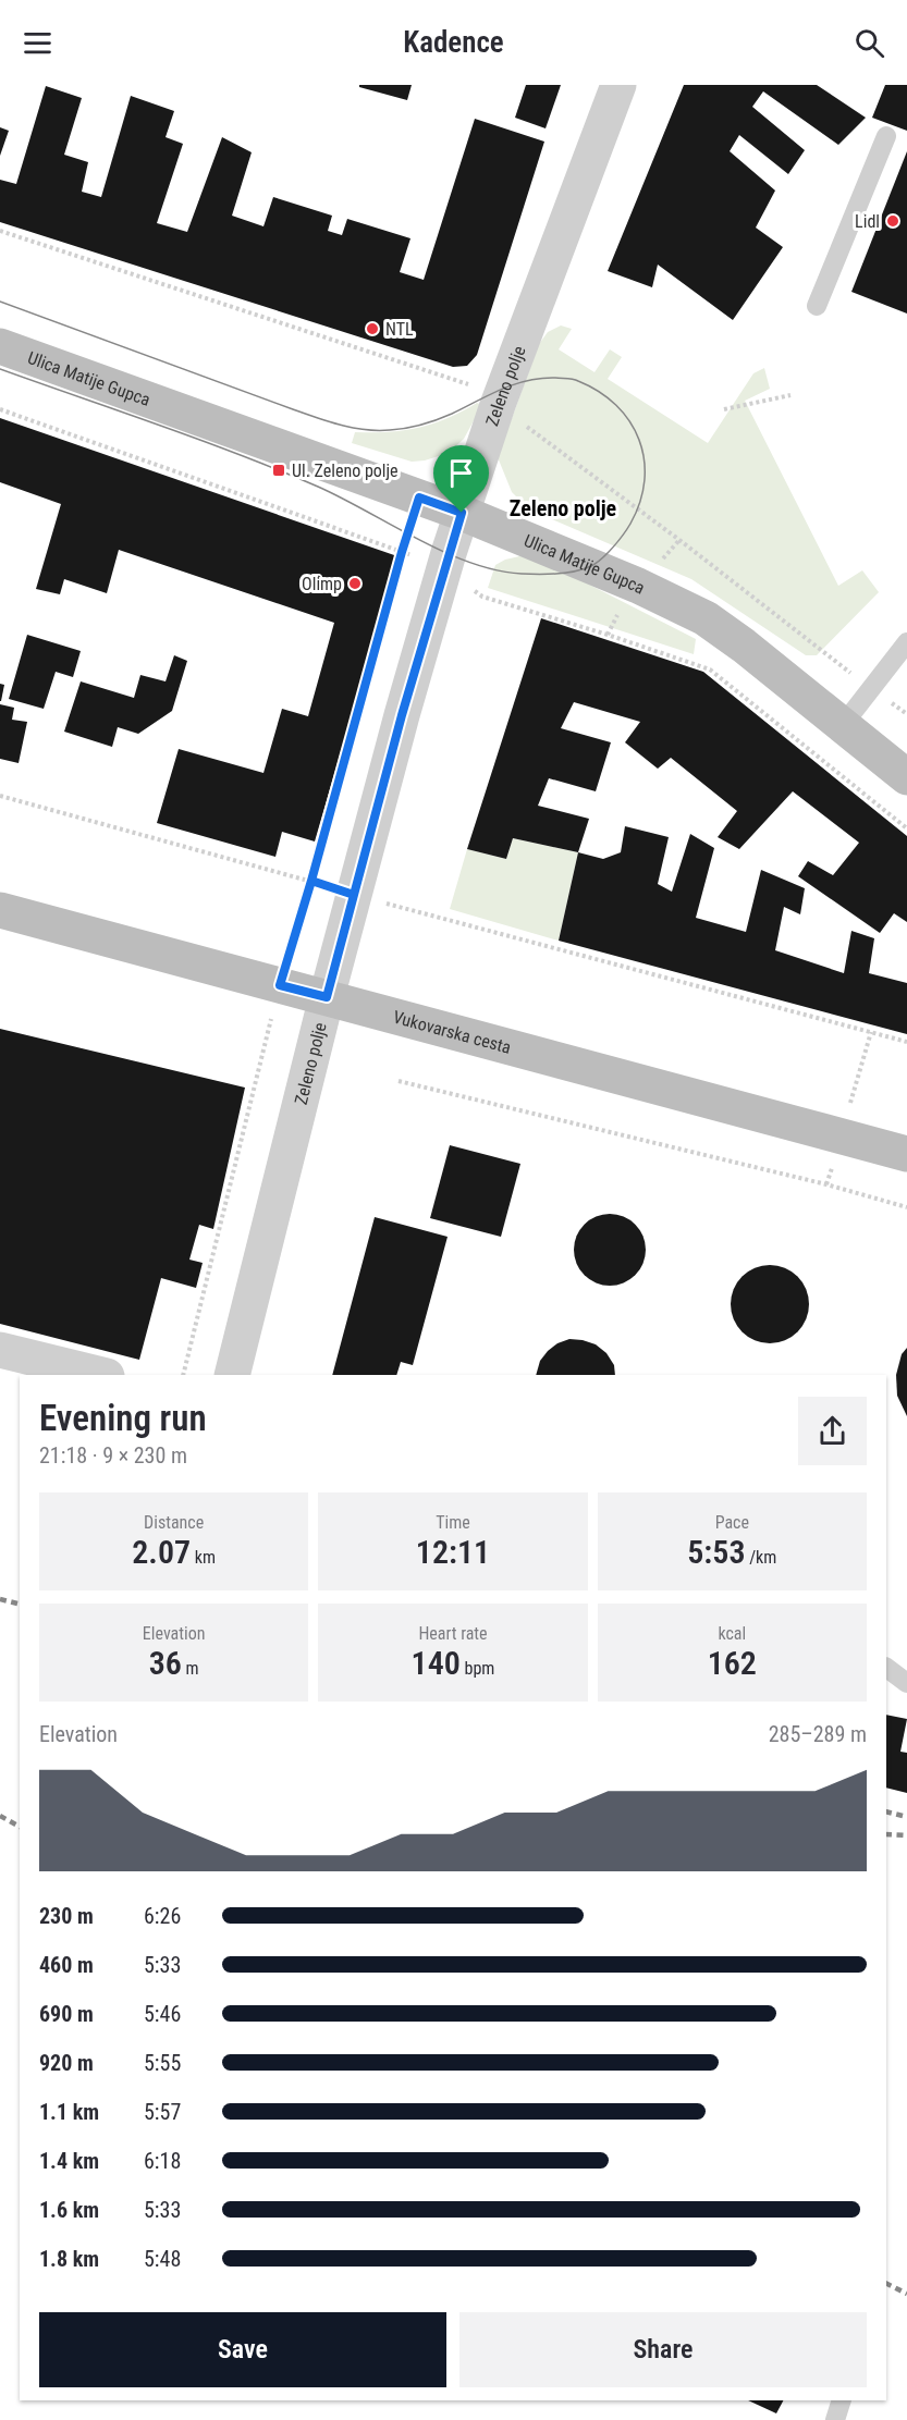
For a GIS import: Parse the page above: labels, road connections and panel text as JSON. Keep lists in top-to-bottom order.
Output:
{
  "streets": {
    "main road": ["Ulica Matije Gupca", "Vukovarska cesta"],
    "street": ["Zeleno polje"]
  },
  "crossings": [
    ["Ulica Matije Gupca", "Zeleno polje"],
    ["Zeleno polje", "Vukovarska cesta"]
  ],
  "districts": ["Zeleno polje"],
  "places": {
    "other": ["Lidl", "NTL", "Olimp"],
    "transit": ["Ul. Zeleno polje"]
  },
  "page": {
    "header": "Kadence",
    "heading": ["Evening run", "21:18 · 9 × 230 m"],
    "stats": [
      ["Distance", "2.07 km"],
      ["Time", "12:11"],
      ["Pace", "5:53 /km"],
      ["Elevation", "36 m"],
      ["Heart rate", "140 bpm"],
      ["kcal", "162"]
    ],
    "chart": ["Elevation", "285–289 m"],
    "list": [
      {
        "name": "230 m",
        "note": "6:26"
      },
      {
        "name": "460 m",
        "note": "5:33"
      },
      {
        "name": "690 m",
        "note": "5:46"
      },
      {
        "name": "920 m",
        "note": "5:55"
      },
      {
        "name": "1.1 km",
        "note": "5:57"
      },
      {
        "name": "1.4 km",
        "note": "6:18"
      },
      {
        "name": "1.6 km",
        "note": "5:33"
      },
      {
        "name": "1.8 km",
        "note": "5:48"
      }
    ],
    "buttons": ["Save", "Share"]
  }
}
